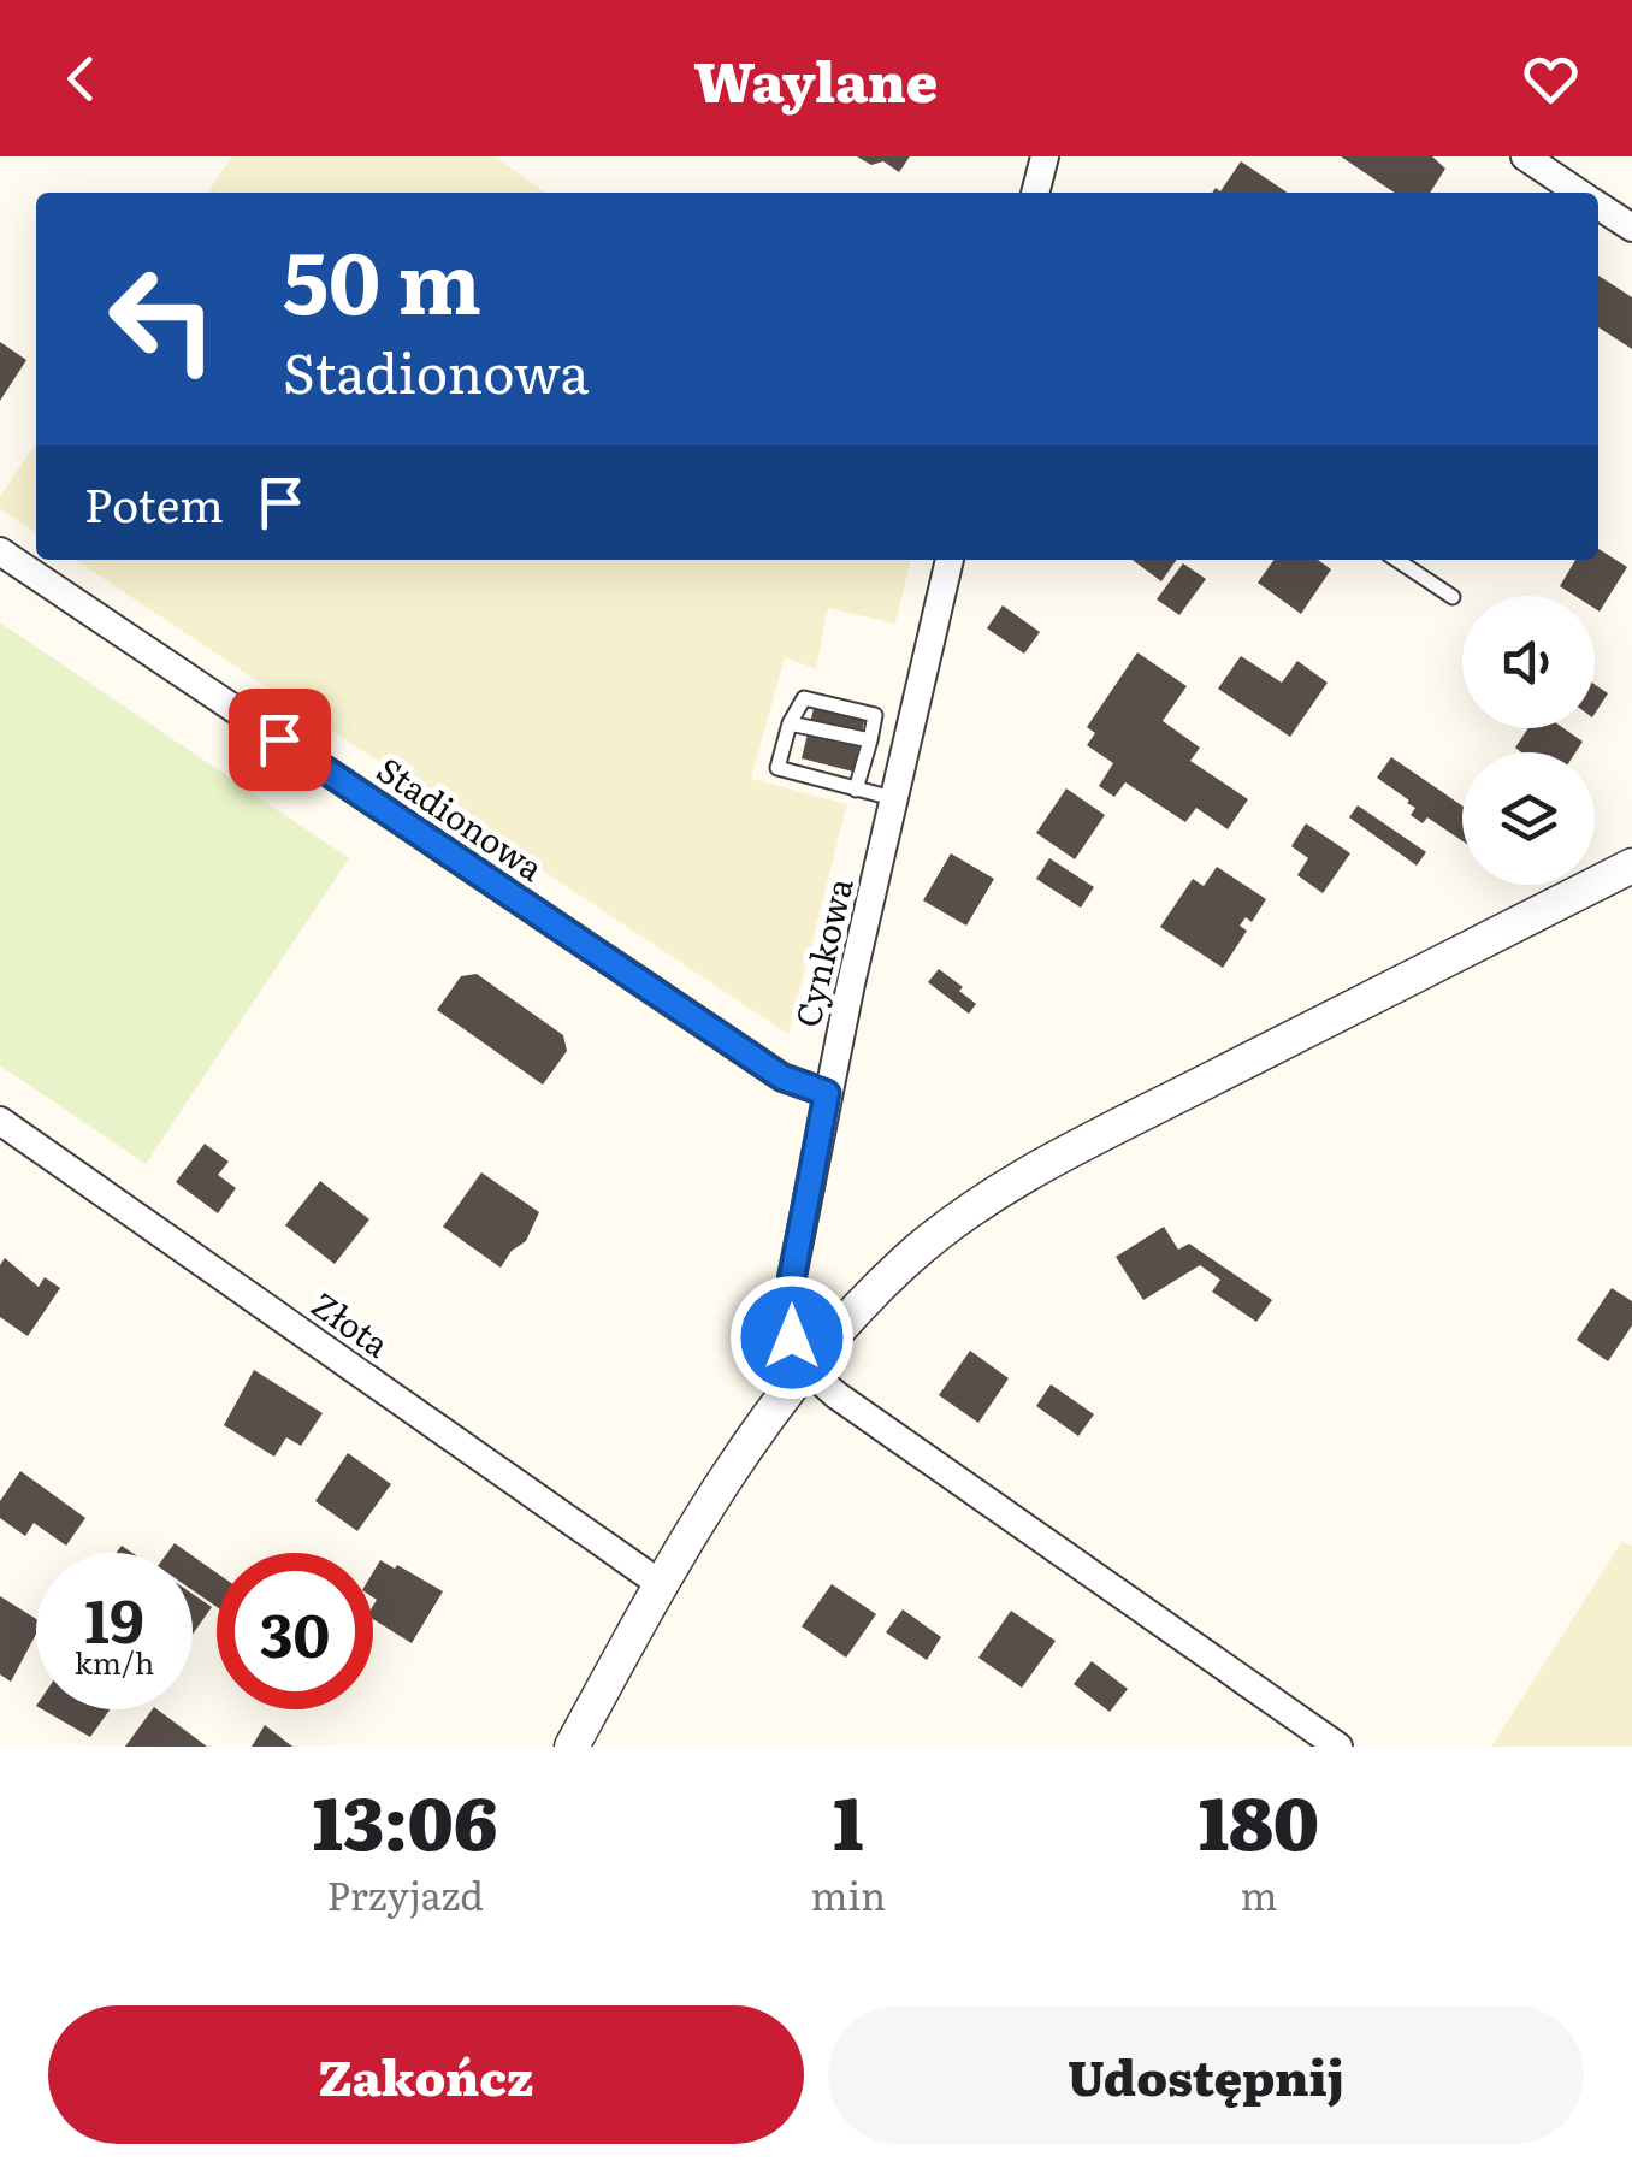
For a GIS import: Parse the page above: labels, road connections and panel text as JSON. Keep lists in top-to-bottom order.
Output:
{
  "streets": {
    "street": ["Stadionowa", "Cynkowa", "Złota"]
  },
  "crossings": [
    ["Stadionowa", "Cynkowa"]
  ],
  "page": {
    "header": "Waylane",
    "turn": ["50 m", "Stadionowa"],
    "then": "Potem",
    "speed": "19 km/h",
    "limit": "30",
    "eta": [
      "13:06",
      "Przyjazd",
      "1",
      "min",
      "180",
      "m"
    ],
    "buttons": ["Zakończ", "Udostępnij"]
  }
}
